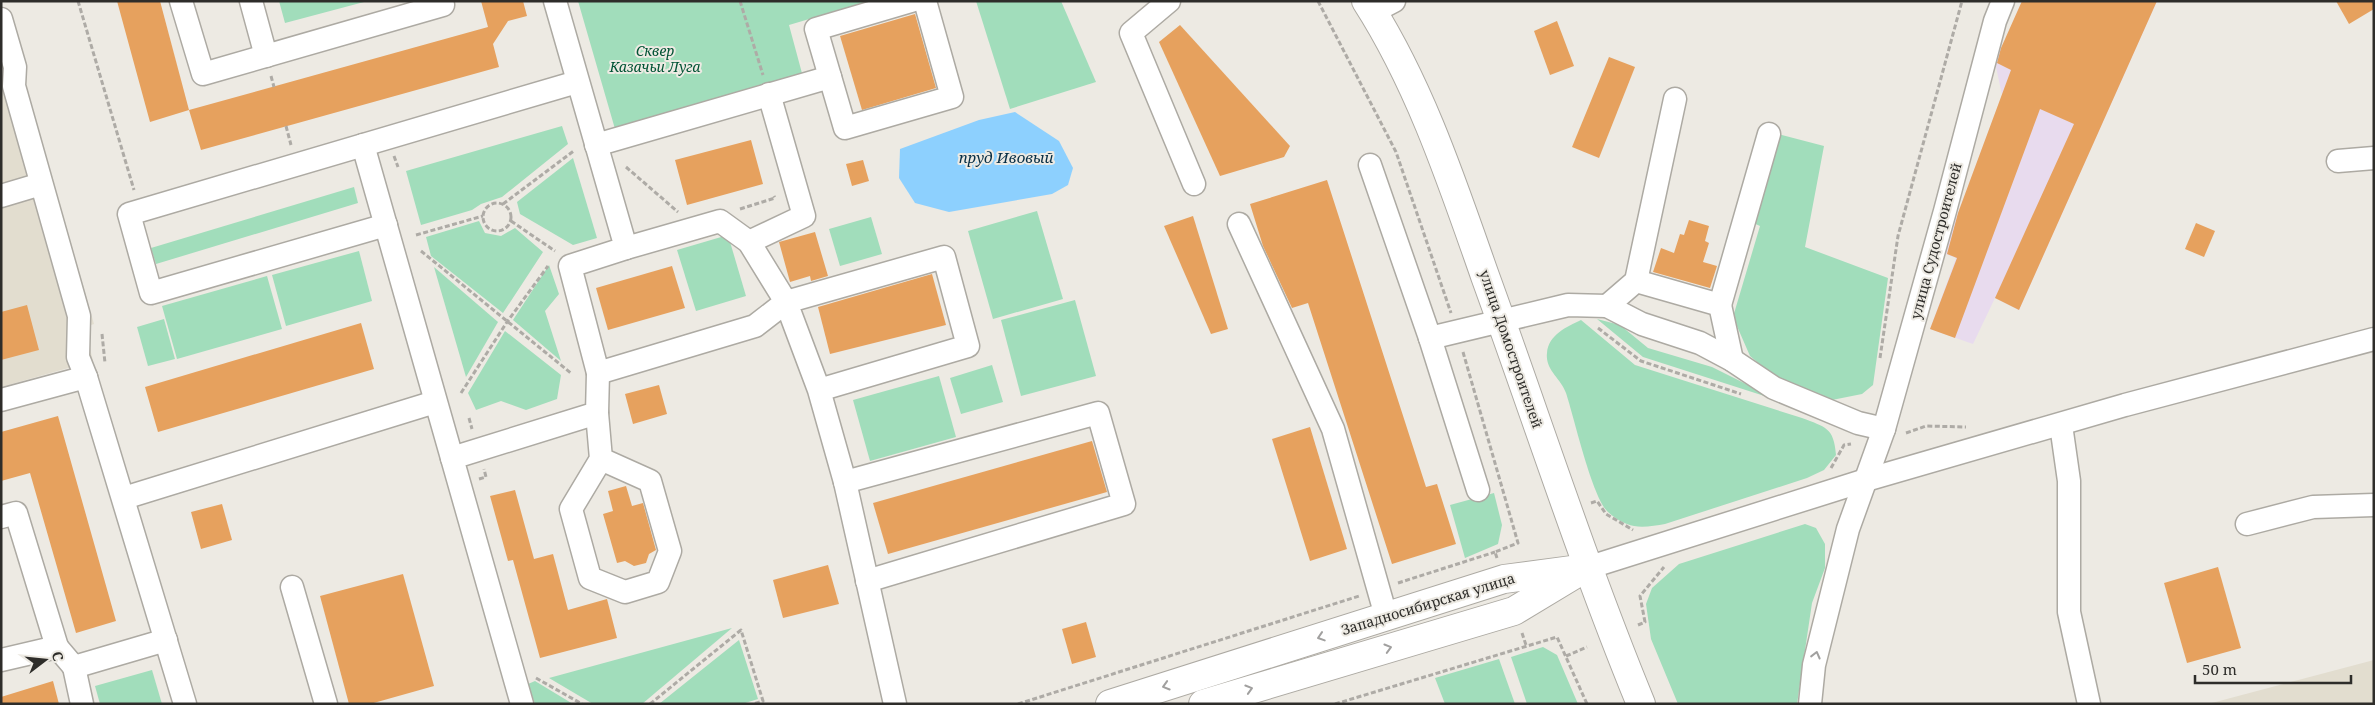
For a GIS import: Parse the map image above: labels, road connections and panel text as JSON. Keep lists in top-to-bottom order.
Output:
{
  "streets": {
    "main road": ["улица Домостроителей", "Западносибирская улица"],
    "street": ["улица Судостроителей"]
  },
  "crossings": [
    ["улица Домостроителей", "Западносибирская улица"]
  ],
  "water": ["пруд Ивовый"],
  "parks": ["Сквер Казачьи Луга"],
  "scale_bar": "50 m",
  "north": "right"
}
